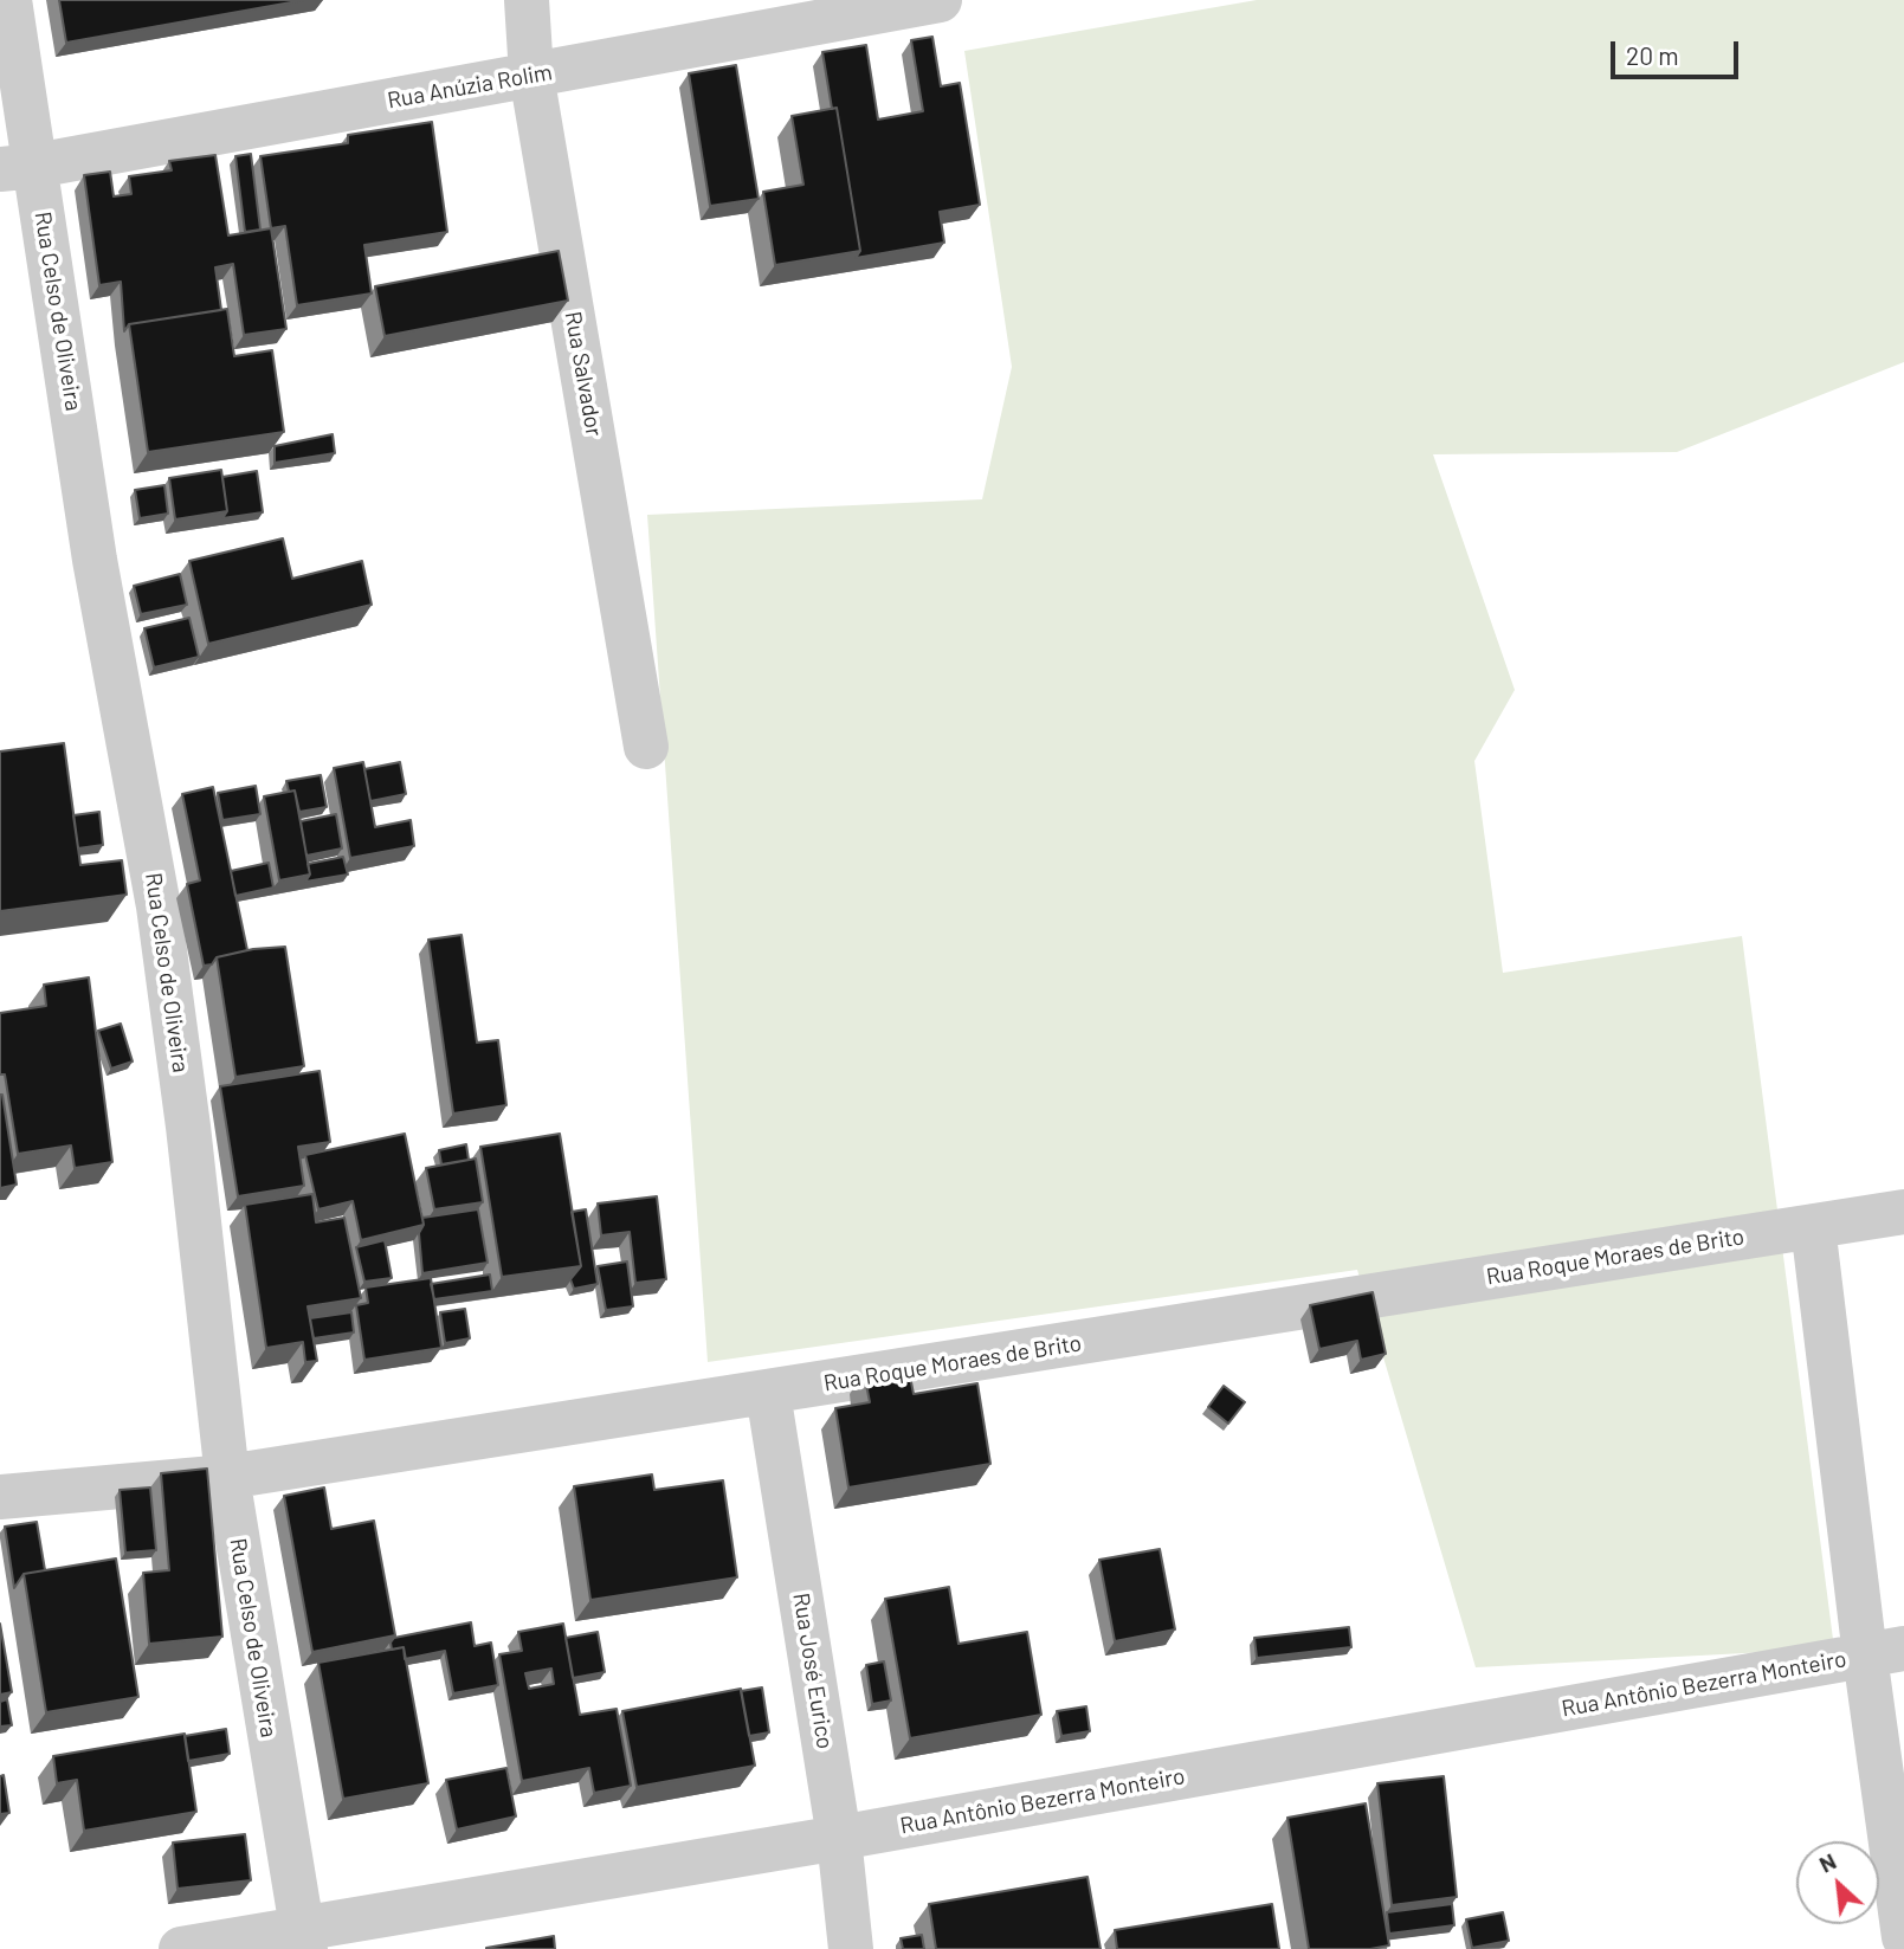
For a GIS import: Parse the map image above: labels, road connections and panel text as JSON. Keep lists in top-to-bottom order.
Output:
{
  "streets": {
    "street": [
      "Rua Anúzia Rolim",
      "Rua Celso de Oliveira",
      "Rua Salvador",
      "Rua Roque Moraes de Brito",
      "Rua José Eurico",
      "Rua Antônio Bezerra Monteiro"
    ]
  },
  "crossings": [
    ["Rua Anúzia Rolim", "Rua Celso de Oliveira"],
    ["Rua Anúzia Rolim", "Rua Salvador"],
    ["Rua Celso de Oliveira", "Rua Roque Moraes de Brito"],
    ["Rua Celso de Oliveira", "Rua Antônio Bezerra Monteiro"],
    ["Rua Roque Moraes de Brito", "Rua José Eurico"],
    ["Rua José Eurico", "Rua Antônio Bezerra Monteiro"]
  ],
  "scale_bar": "20 m",
  "north": "top left"
}
